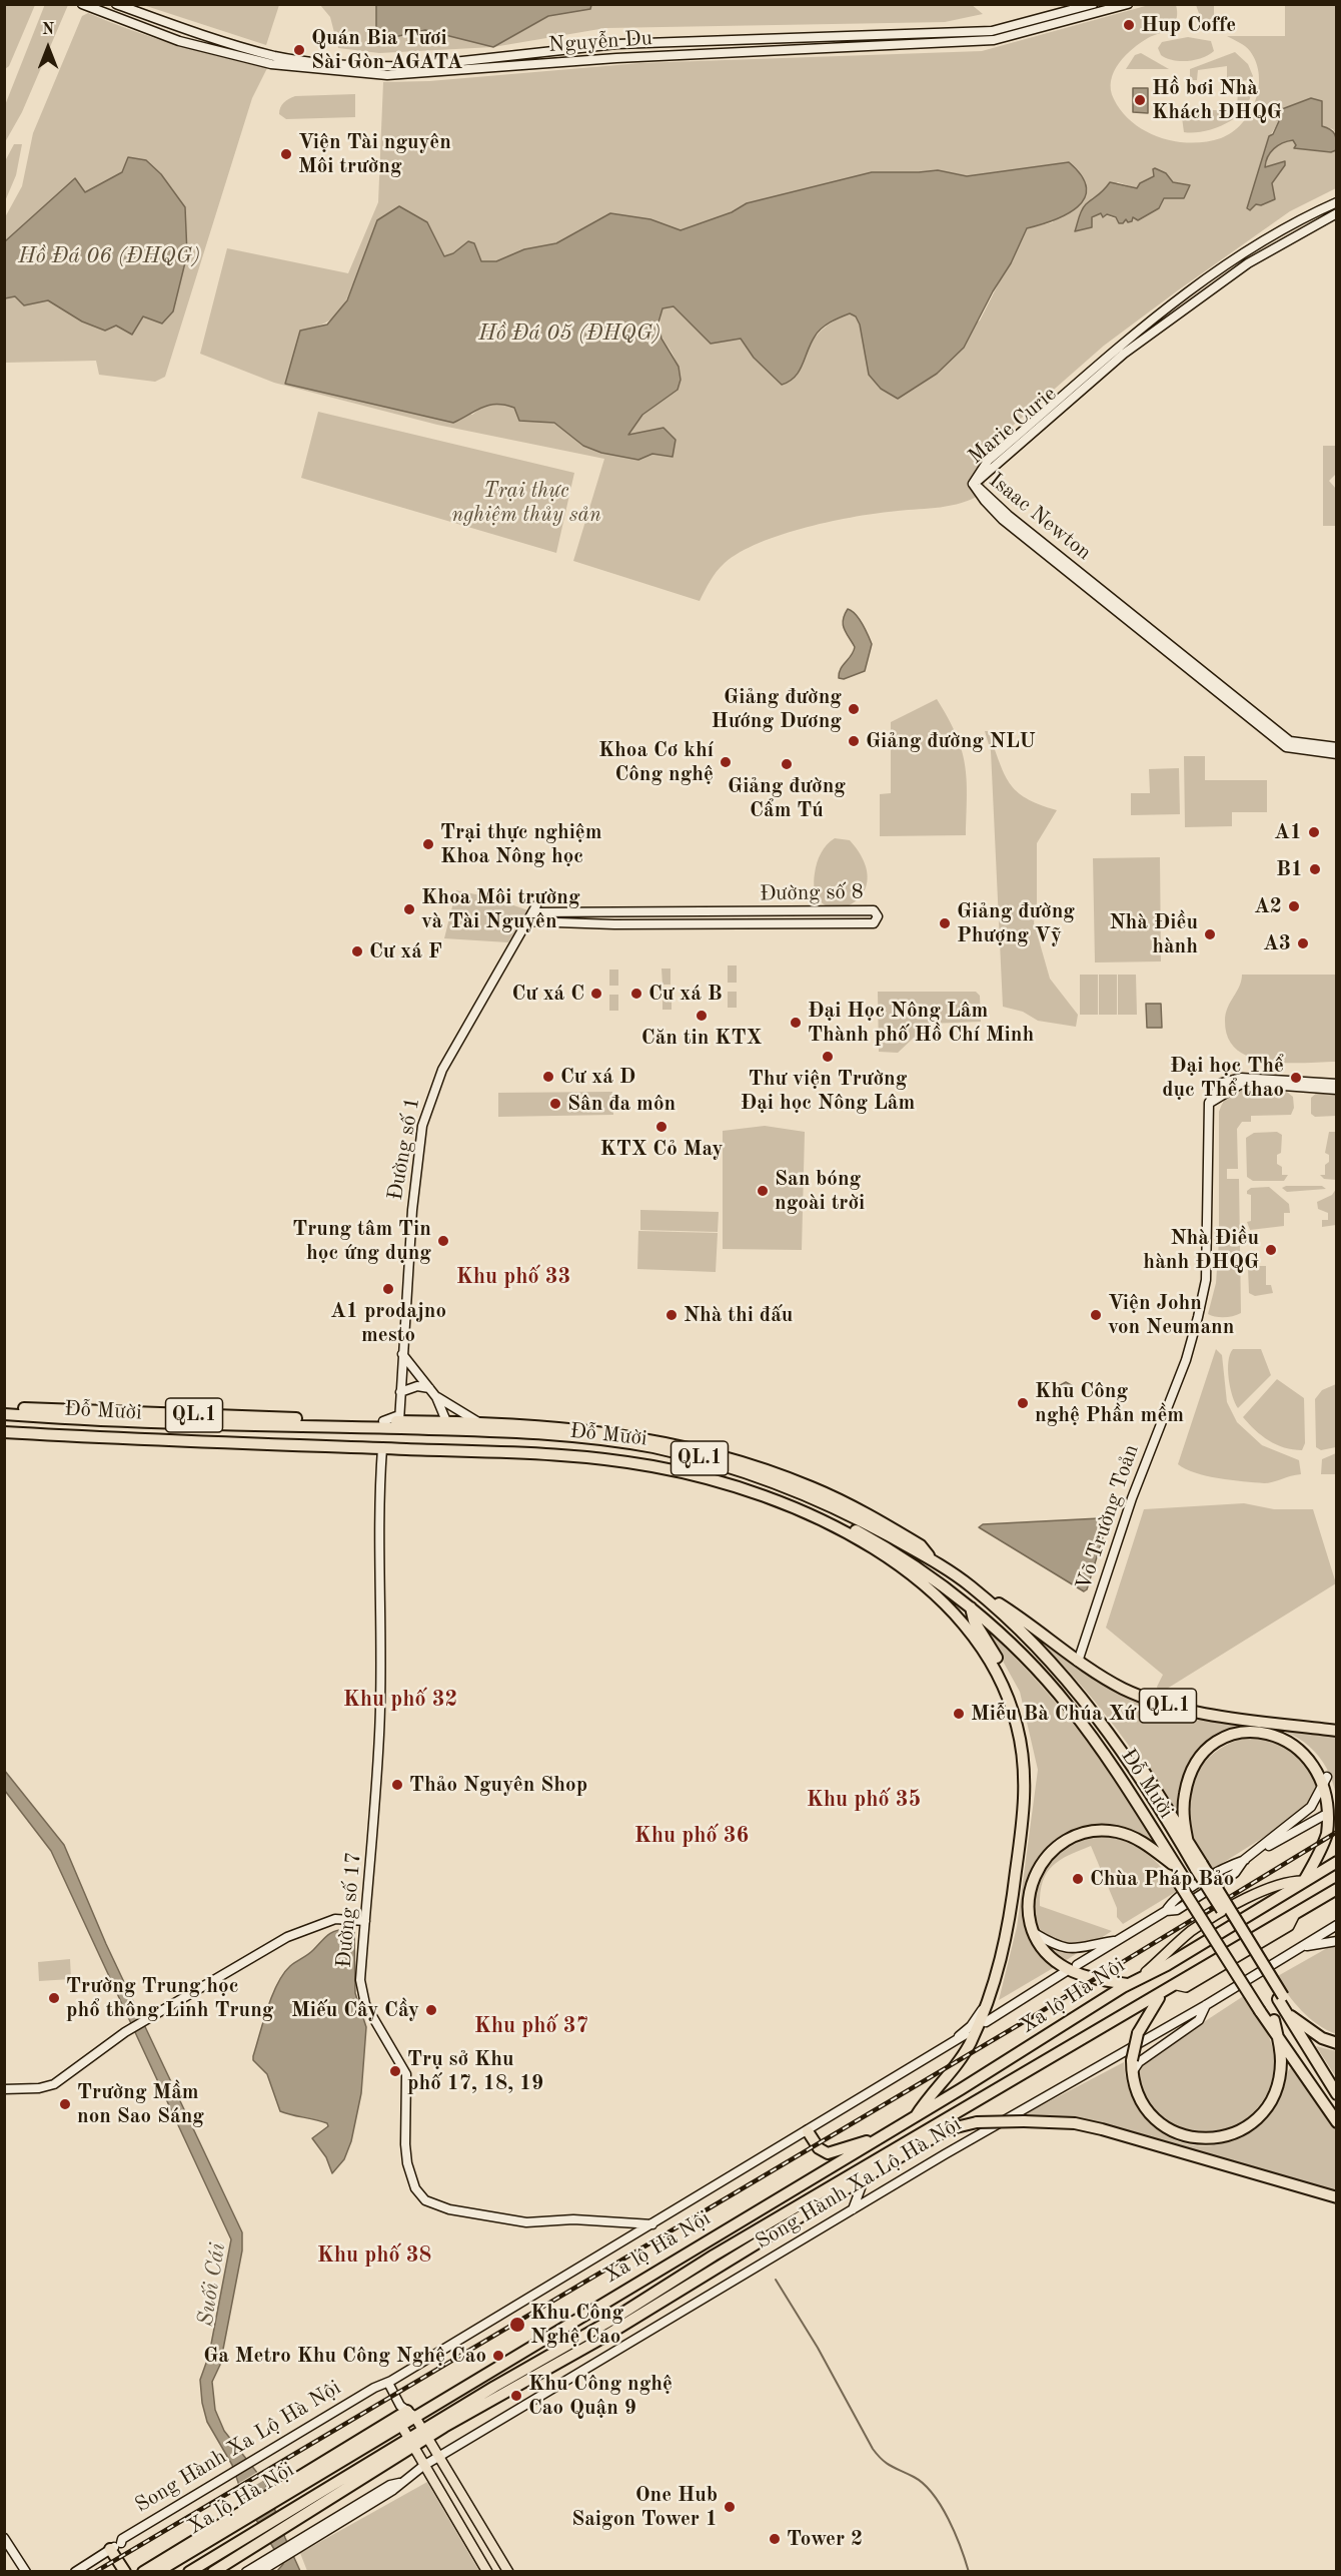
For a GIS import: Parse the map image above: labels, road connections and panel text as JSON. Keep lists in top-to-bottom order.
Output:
{
  "streets": {
    "highway": [
      "Đỗ Mười",
      "QL.1",
      "Xa lộ Hà Nội",
      "Song Hành Xa Lộ Hà Nội"
    ],
    "street": [
      "Nguyễn Du",
      "Marie Curie",
      "Isaac Newton",
      "Đường số 8",
      "Đường số 1",
      "Võ Trường Toản",
      "Đường số 17"
    ]
  },
  "crossings": [
    ["Marie Curie", "Isaac Newton"],
    ["Đường số 8", "Đường số 1"],
    ["Đường số 1", "Đỗ Mười"],
    ["Đỗ Mười", "QL.1"],
    ["Đỗ Mười", "Đường số 17"],
    ["QL.1", "Võ Trường Toản"],
    ["QL.1", "Xa lộ Hà Nội"],
    ["Đường số 17", "Song Hành Xa Lộ Hà Nội"],
    ["Xa lộ Hà Nội", "Song Hành Xa Lộ Hà Nội"]
  ],
  "districts": [
    "Khu phố 33",
    "Khu phố 32",
    "Khu phố 35",
    "Khu phố 36",
    "Khu phố 37",
    "Khu phố 38"
  ],
  "water": ["Hồ Đá 06 (ĐHQG)", "Hồ Đá 05 (ĐHQG)", "Suối Cái"],
  "parks": ["Trại thực nghiệm thủy sản"],
  "places": [
    "Hup Coffe",
    "Quán Bia Tươi Sài Gòn AGATA",
    "Hồ bơi Nhà Khách ĐHQG",
    "Viện Tài nguyên Môi trường",
    "Giảng đường Hướng Dương",
    "Giảng đường NLU",
    "Khoa Cơ khí Công nghệ",
    "Giảng đường Cẩm Tú",
    "A1",
    "Trại thực nghiệm Khoa Nông học",
    "B1",
    "A2",
    "Khoa Môi trường và Tài Nguyên",
    "Giảng đường Phượng Vỹ",
    "Nhà Điều hành",
    "A3",
    "Cư xá F",
    "Cư xá C",
    "Cư xá B",
    "Căn tin KTX",
    "Đại Học Nông Lâm Thành phố Hồ Chí Minh",
    "Thư viện Trường Đại học Nông Lâm",
    "Cư xá D",
    "Đại học Thể dục Thể thao",
    "Sân đa môn",
    "KTX Cỏ May",
    "San bóng ngoài trời",
    "Trung tâm Tin học ứng dụng",
    "Nhà Điều hành ĐHQG",
    "A1 prodajno mesto",
    "Nhà thi đấu",
    "Viện John von Neumann",
    "Khu Công nghệ Phần mềm",
    "Miễu Bà Chúa Xứ",
    "Thảo Nguyên Shop",
    "Chùa Pháp Bảo",
    "Trường Trung học phổ thông Linh Trung",
    "Miếu Cây Cầy",
    "Trụ sở Khu phố 17, 18, 19",
    "Trường Mầm non Sao Sáng",
    "Khu Công Nghệ Cao",
    "Ga Metro Khu Công Nghệ Cao",
    "Khu Công nghệ Cao Quận 9",
    "One Hub Saigon Tower 1",
    "Tower 2"
  ],
  "north": "top"
}
